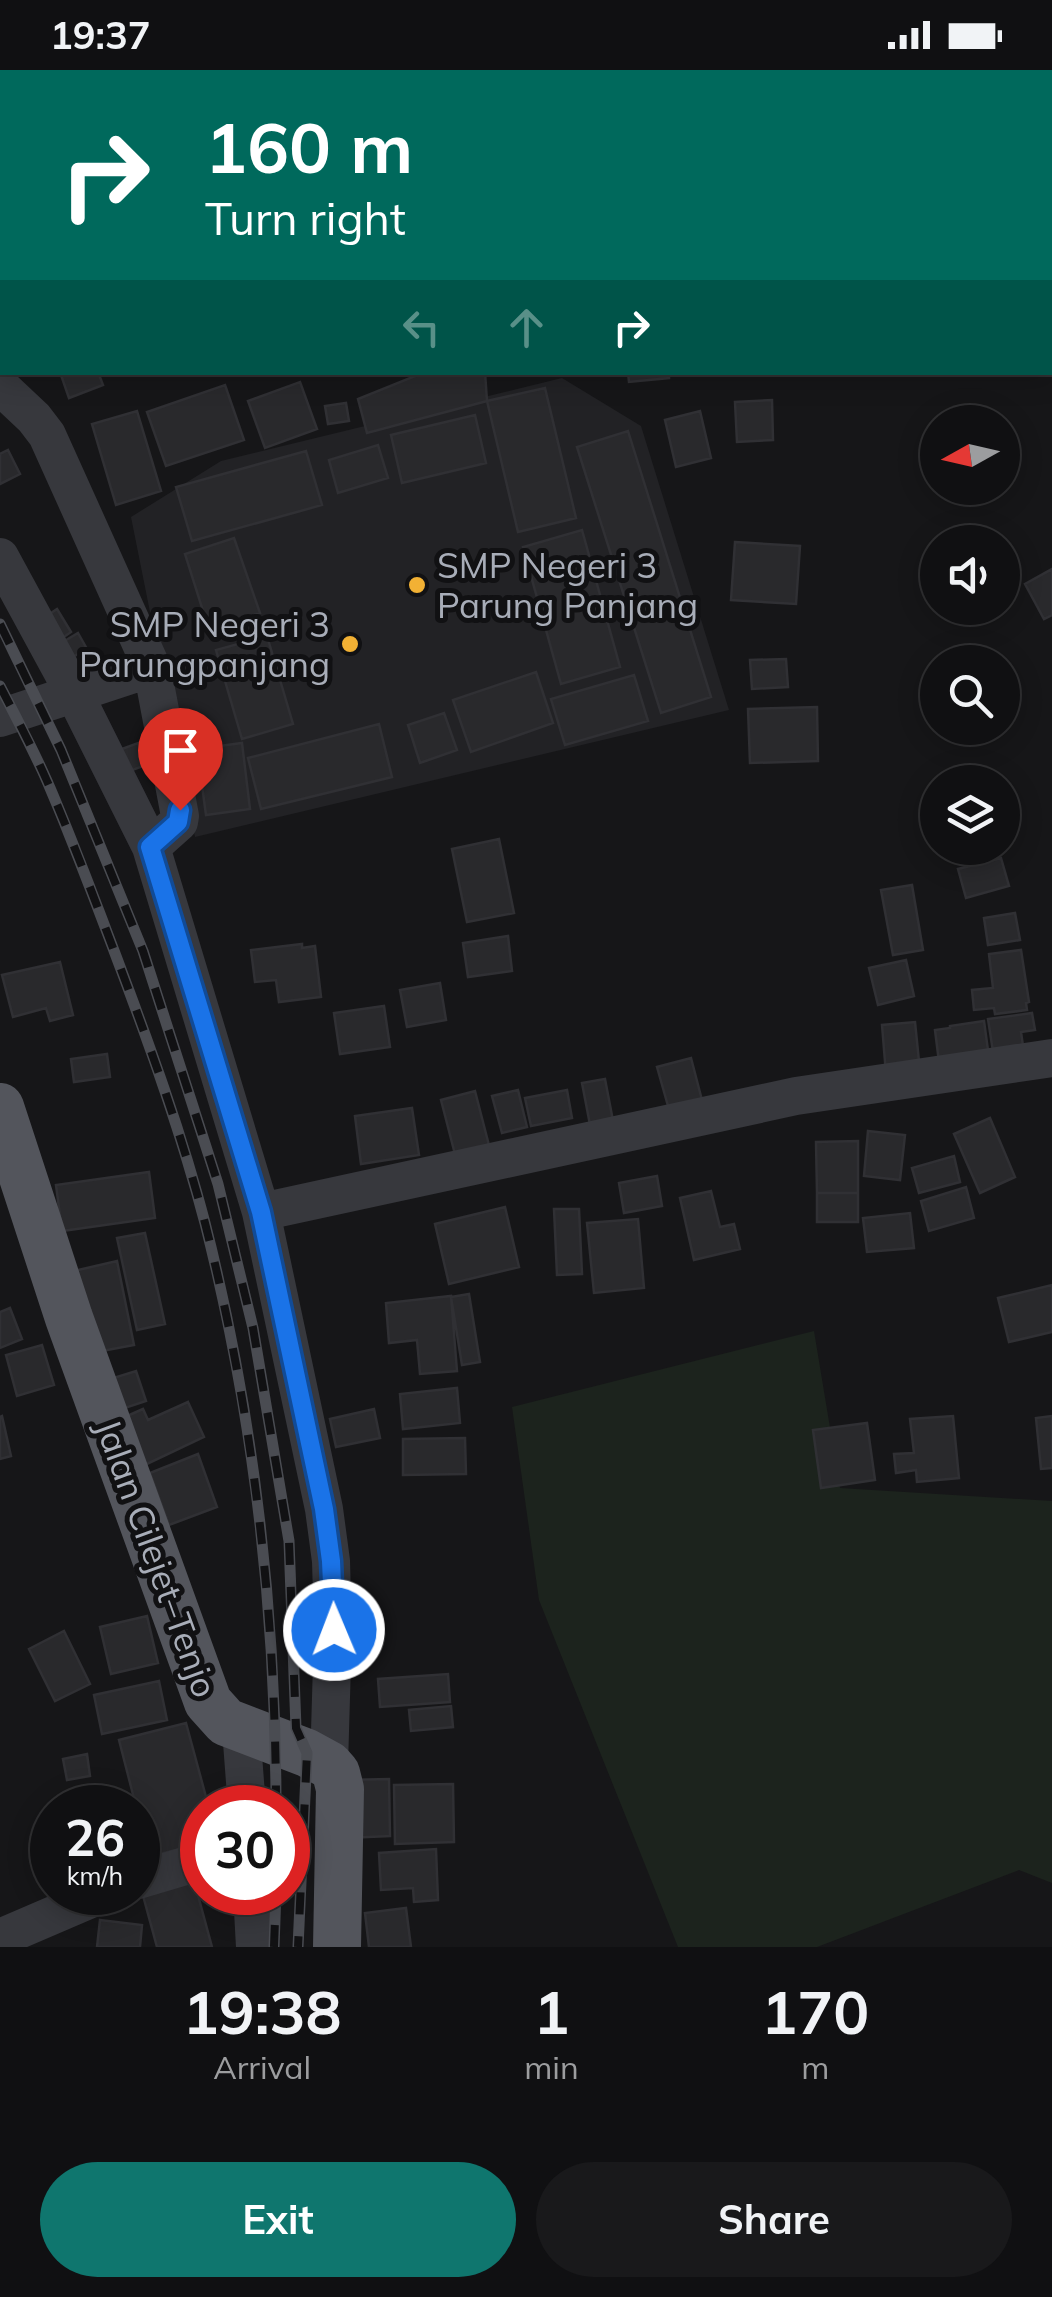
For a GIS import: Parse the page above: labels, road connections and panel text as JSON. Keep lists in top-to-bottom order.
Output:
{
  "streets": {
    "main road": ["Jalan Cilejet–Tenjo"]
  },
  "places": ["SMP Negeri 3 Parung Panjang", "SMP Negeri 3 Parungpanjang"],
  "north": "left",
  "page": {
    "status": "19:37",
    "turn": ["160 m", "Turn right"],
    "speed": "26 km/h",
    "limit": "30",
    "eta": [
      "19:38",
      "Arrival",
      "1",
      "min",
      "170",
      "m"
    ],
    "buttons": ["Exit", "Share"]
  }
}
